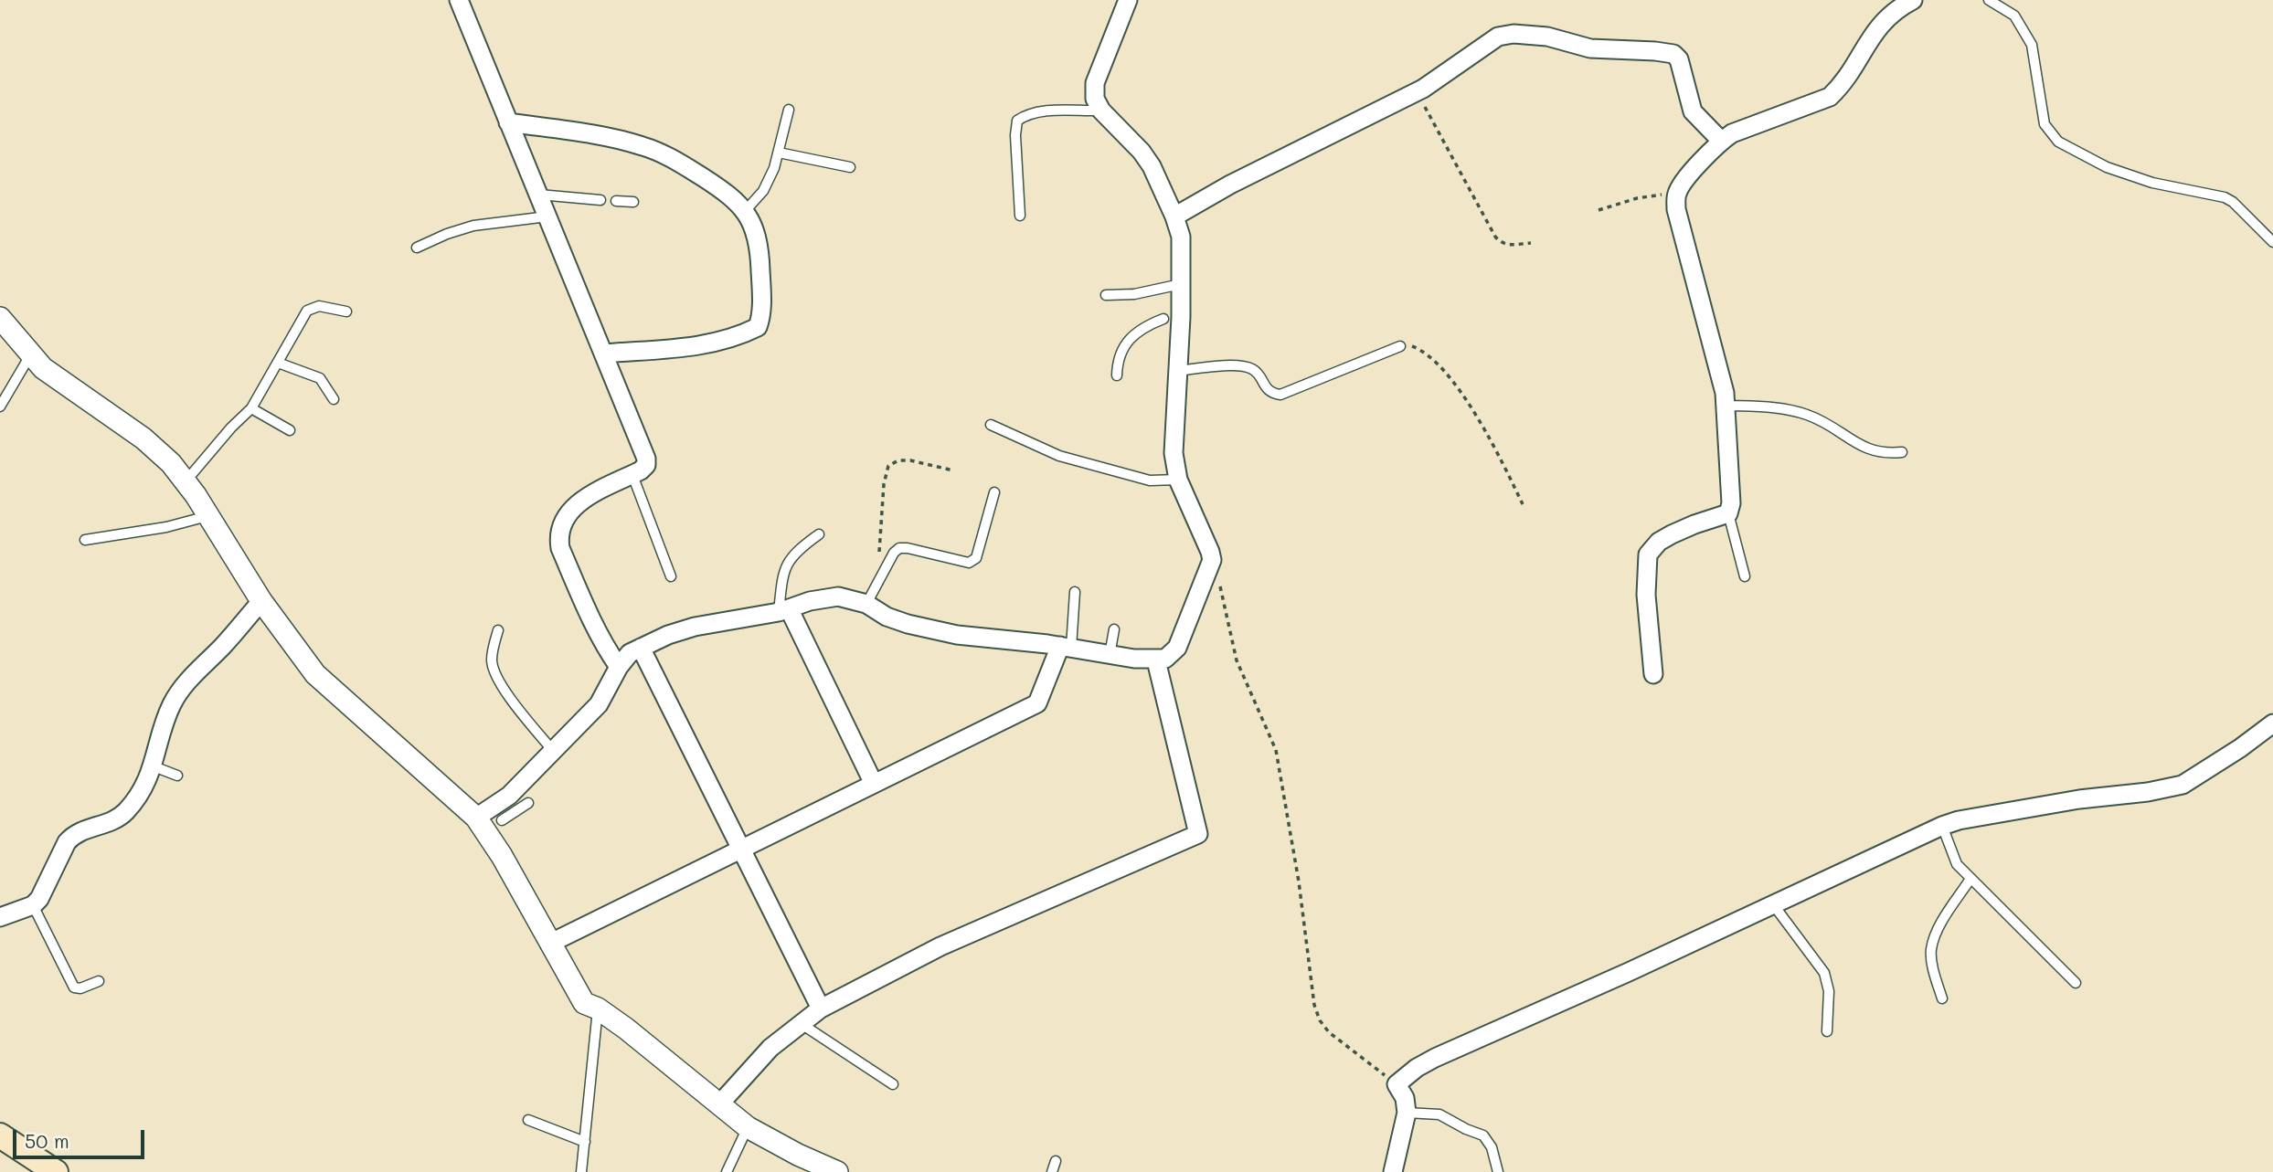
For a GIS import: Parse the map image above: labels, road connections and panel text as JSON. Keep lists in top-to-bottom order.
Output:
{
  "scale_bar": "50 m"
}
